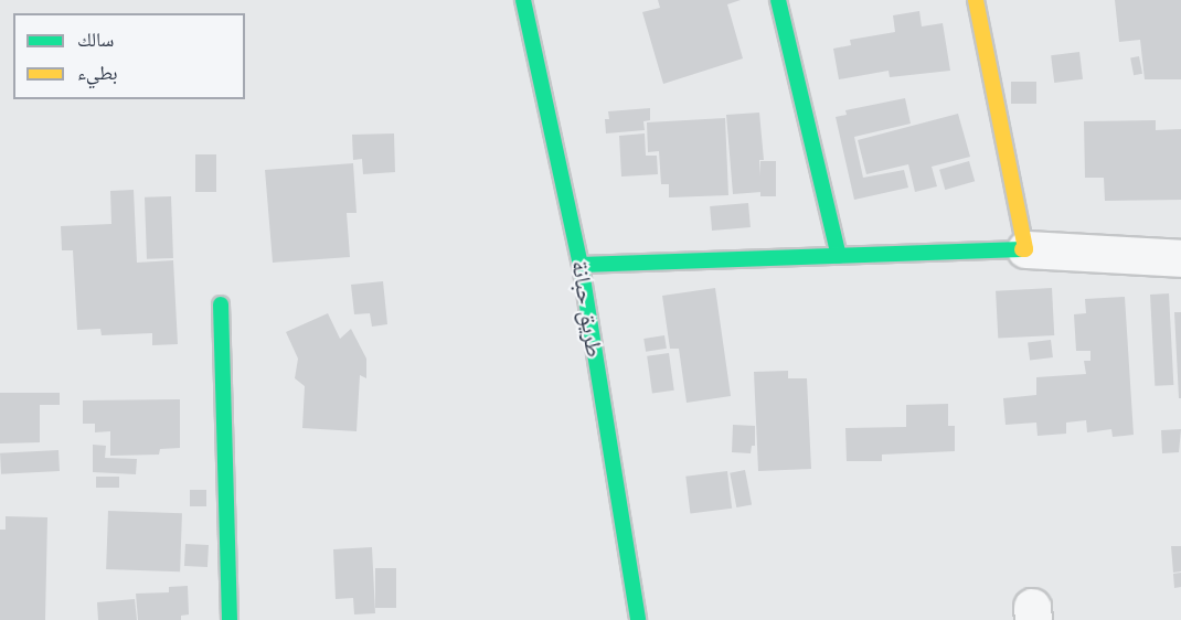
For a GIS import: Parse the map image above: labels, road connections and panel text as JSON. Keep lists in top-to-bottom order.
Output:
{
  "streets": {
    "street": ["طريق حبانة"]
  },
  "legend": ["سالك", "بطيء"]
}
